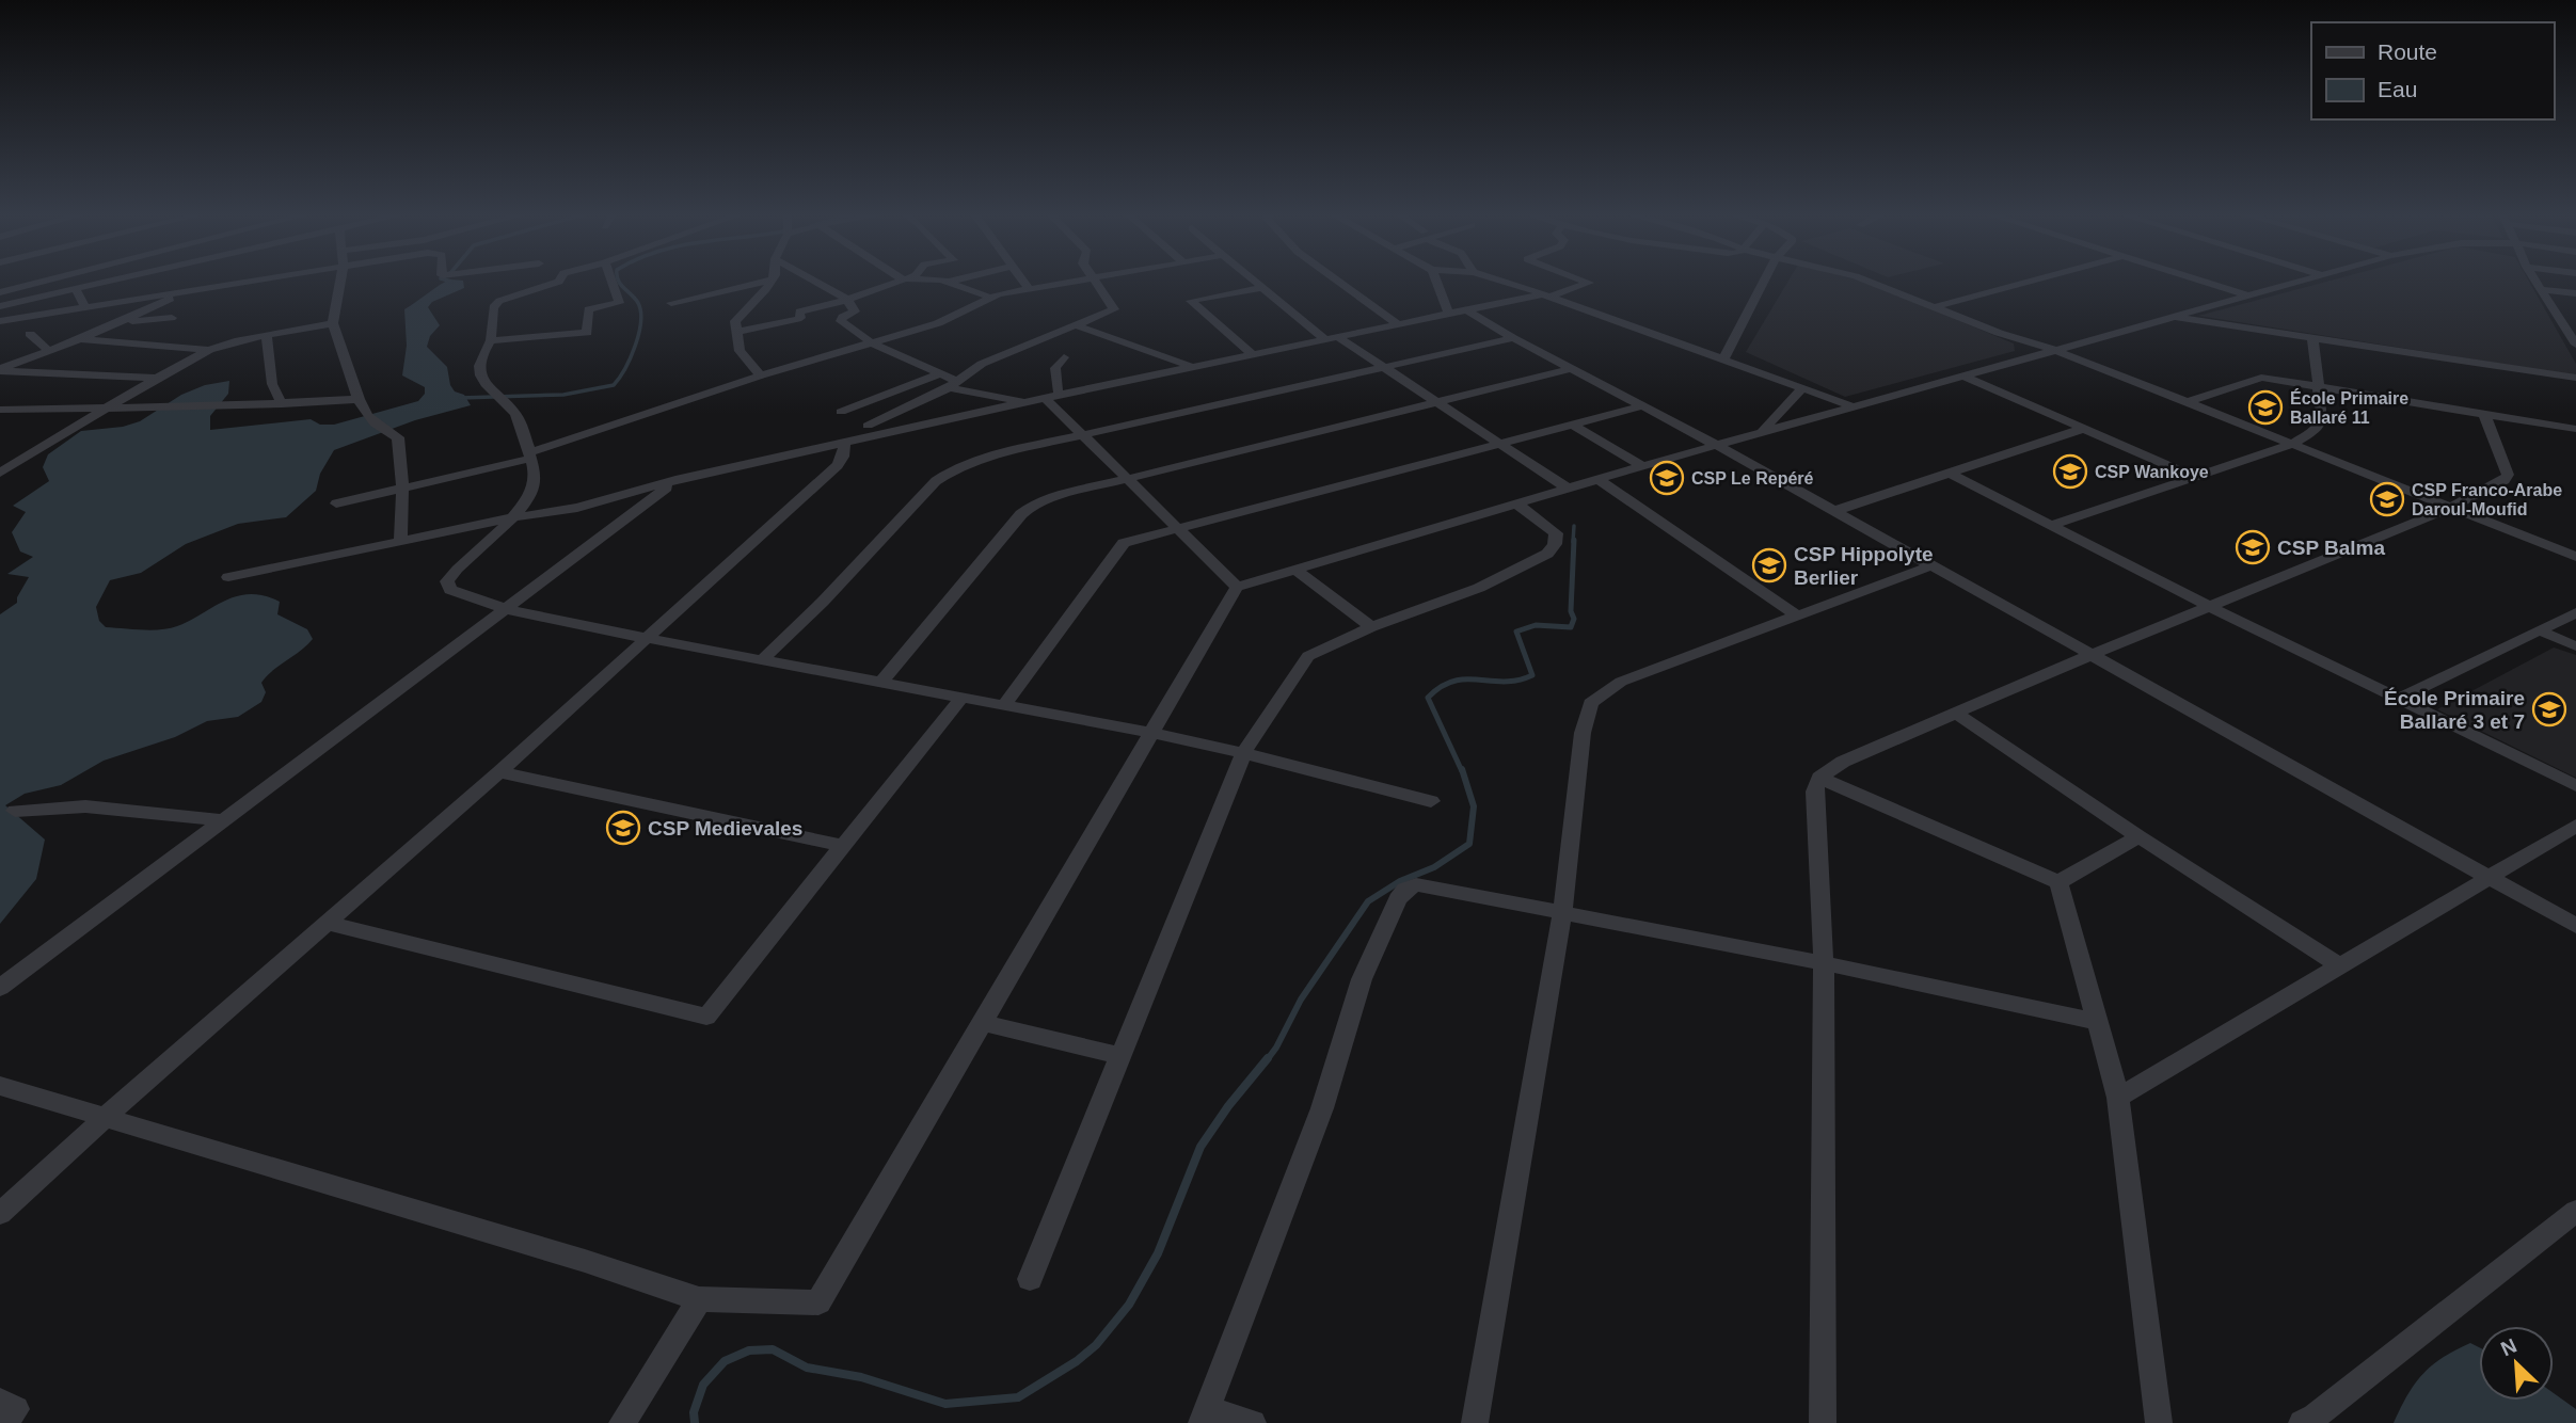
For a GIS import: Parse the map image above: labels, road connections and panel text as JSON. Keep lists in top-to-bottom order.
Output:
{
  "places": {
    "school or university": [
      "École Primaire Ballaré 11",
      "CSP Wankoye",
      "CSP Le Repéré",
      "CSP Franco-Arabe Daroul-Moufid",
      "CSP Balma",
      "CSP Hippolyte Berlier",
      "École Primaire Ballaré 3 et 7",
      "CSP Medievales"
    ]
  },
  "legend": ["Route", "Eau"],
  "north": "top left"
}
